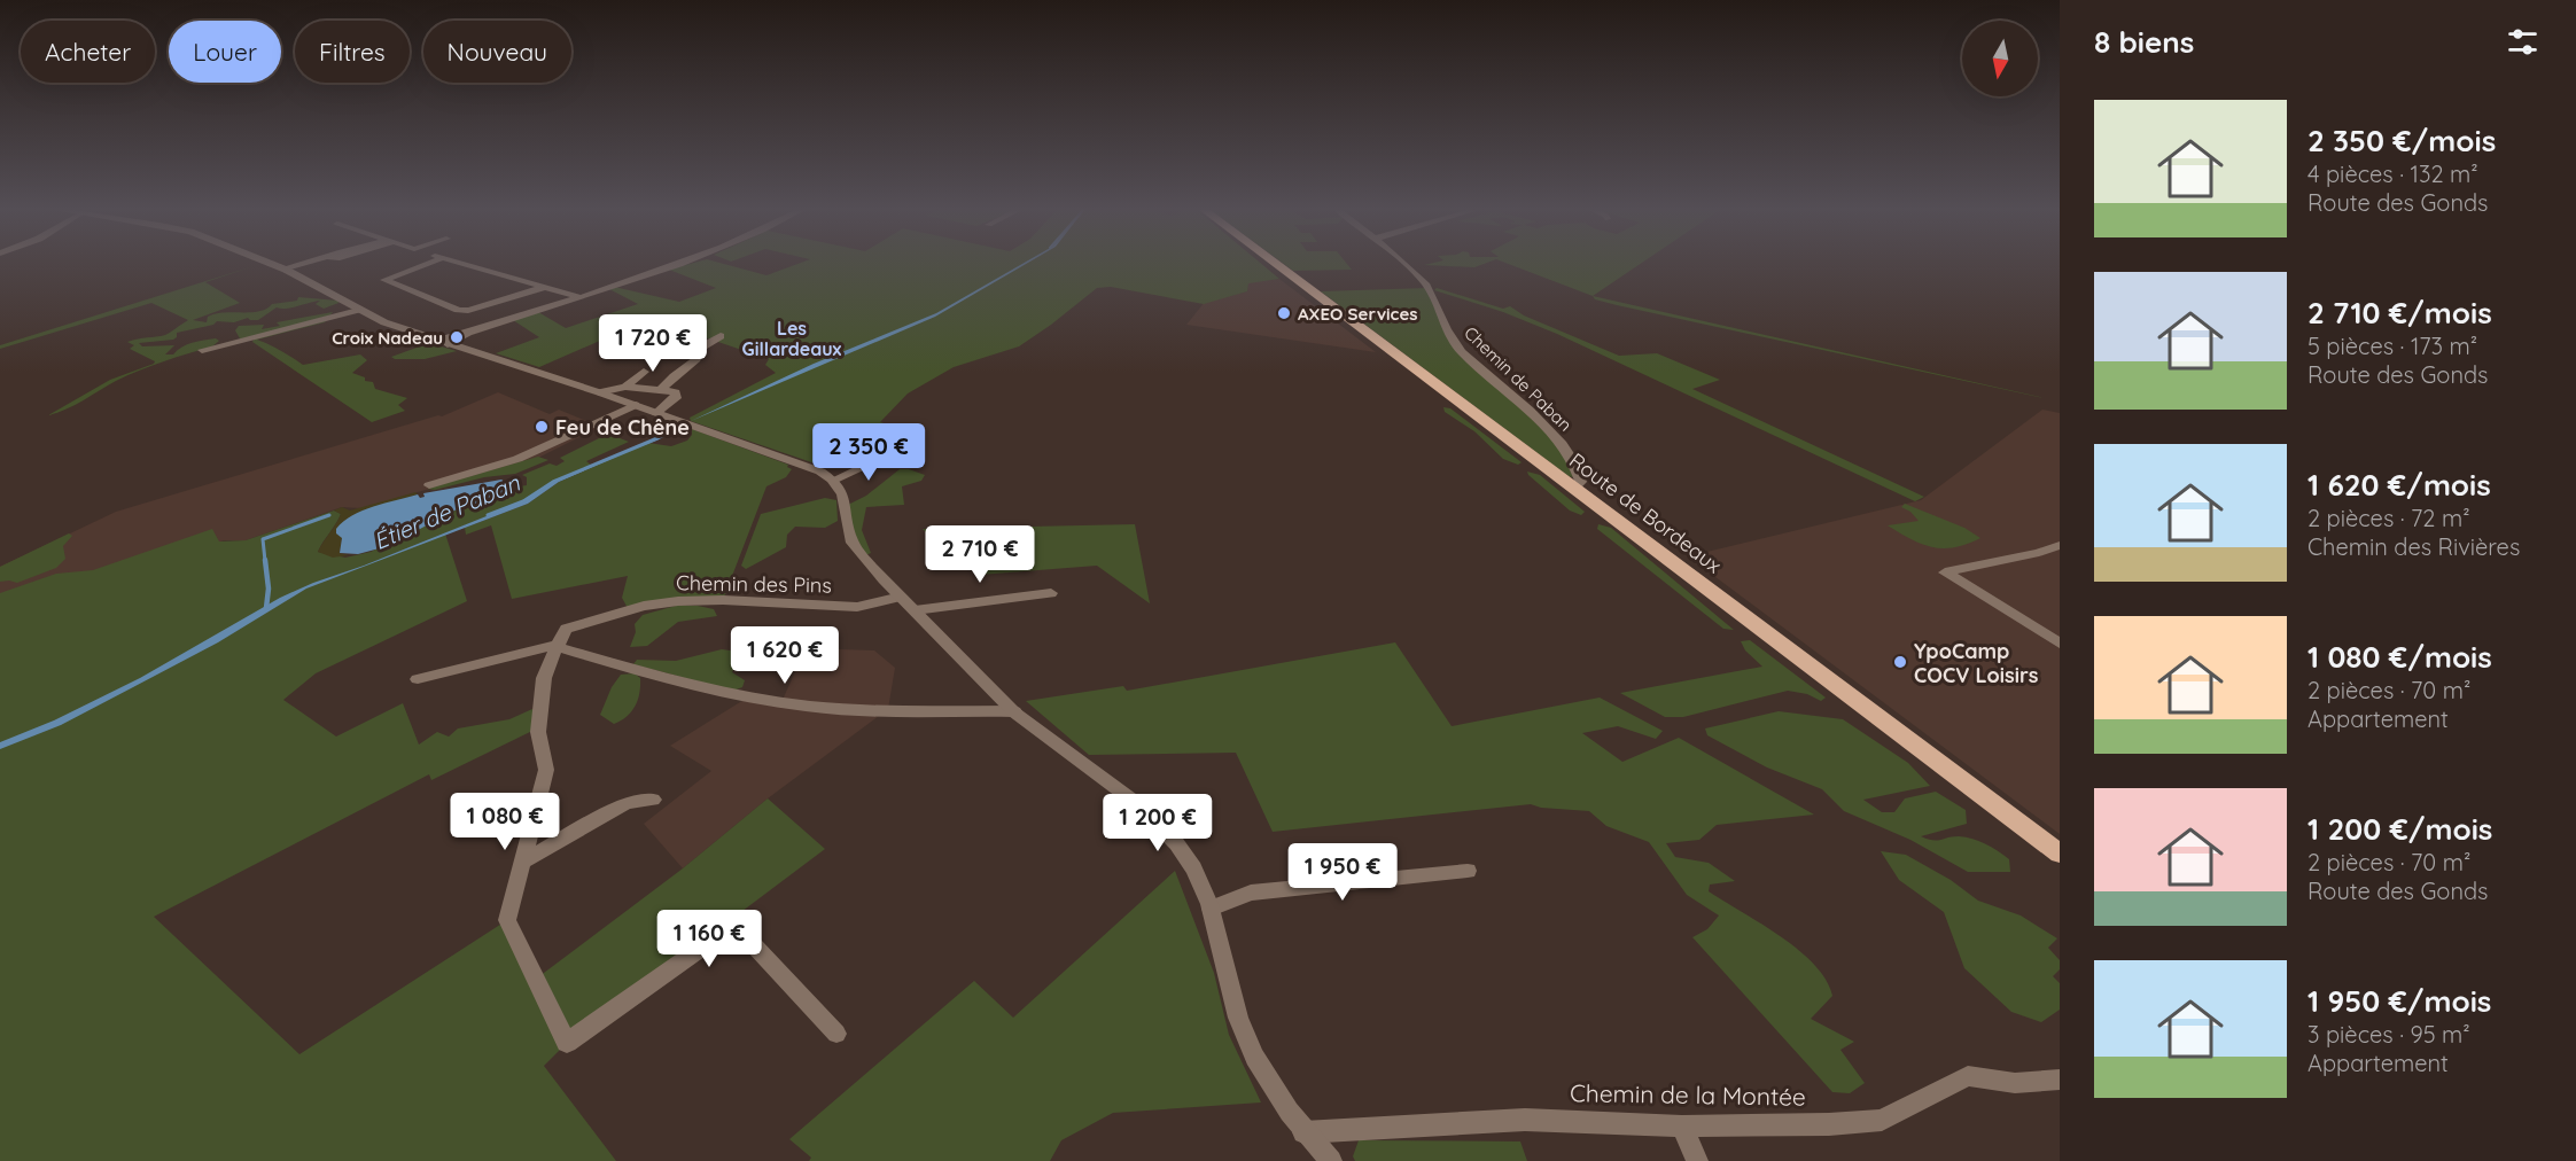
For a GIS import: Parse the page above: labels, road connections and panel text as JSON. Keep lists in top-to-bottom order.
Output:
{
  "streets": {
    "main road": ["Route de Bordeaux"],
    "street": ["Chemin de Paban", "Chemin des Pins", "Chemin de la Montée"]
  },
  "crossings": [
    ["Chemin de Paban", "Route de Bordeaux"]
  ],
  "districts": ["Les Gillardeaux"],
  "water": ["Étier de Paban"],
  "places": [
    "AXEO Services",
    "Croix Nadeau",
    "Feu de Chêne",
    "YpoCamp COCV Loisirs"
  ],
  "north": "bottom",
  "page": {
    "heading": "8 biens",
    "chip": [
      "Acheter",
      "Louer",
      "Filtres",
      "Nouveau"
    ],
    "list": [
      {
        "name": "2 350 €/mois",
        "note": "4 pièces · 132 m² · Route des Gonds"
      },
      {
        "name": "2 710 €/mois",
        "note": "5 pièces · 173 m² · Route des Gonds"
      },
      {
        "name": "1 620 €/mois",
        "note": "2 pièces · 72 m² · Chemin des Rivières"
      },
      {
        "name": "1 080 €/mois",
        "note": "2 pièces · 70 m² · Appartement"
      },
      {
        "name": "1 200 €/mois",
        "note": "2 pièces · 70 m² · Route des Gonds"
      },
      {
        "name": "1 950 €/mois",
        "note": "3 pièces · 95 m² · Appartement"
      }
    ],
    "price": [
      "1 720 €",
      "2 350 €",
      "2 710 €",
      "1 620 €",
      "1 080 €",
      "1 200 €",
      "1 950 €",
      "1 160 €"
    ]
  }
}
